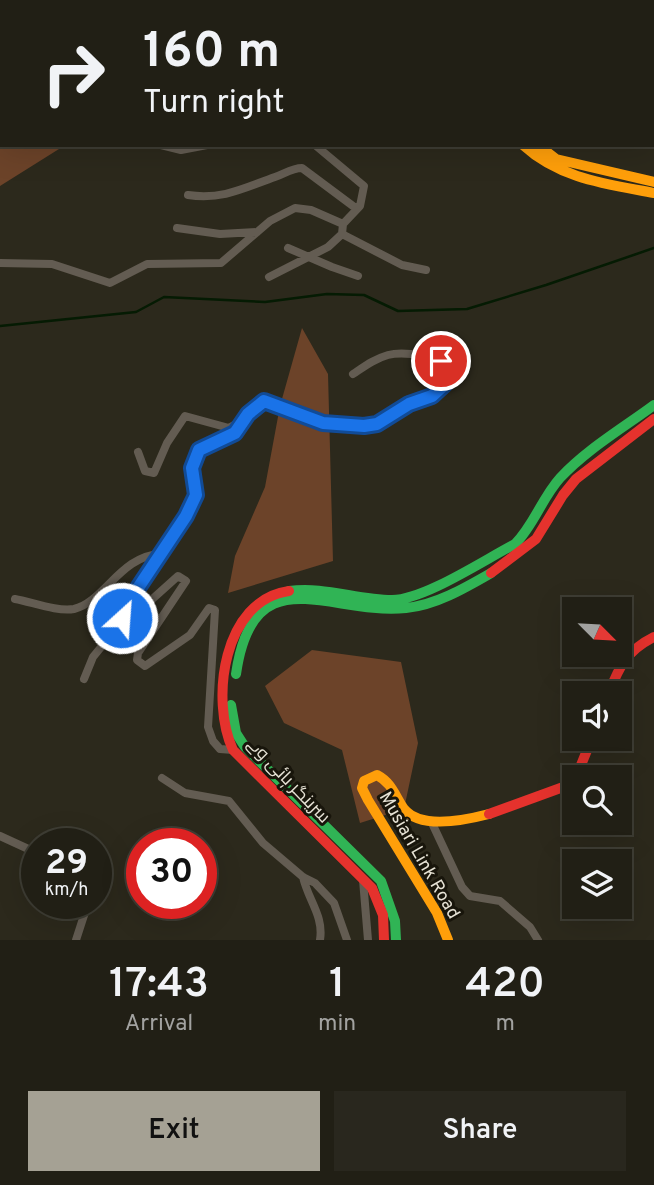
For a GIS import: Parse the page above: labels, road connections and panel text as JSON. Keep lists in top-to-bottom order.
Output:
{
  "streets": {
    "main road": ["سرینگر ہائی وے", "Musiari Link Road"]
  },
  "north": "bottom right",
  "page": {
    "turn": ["160 m", "Turn right"],
    "speed": "29 km/h",
    "limit": "30",
    "eta": [
      "17:43",
      "Arrival",
      "1",
      "min",
      "420",
      "m"
    ],
    "buttons": ["Exit", "Share"]
  }
}
